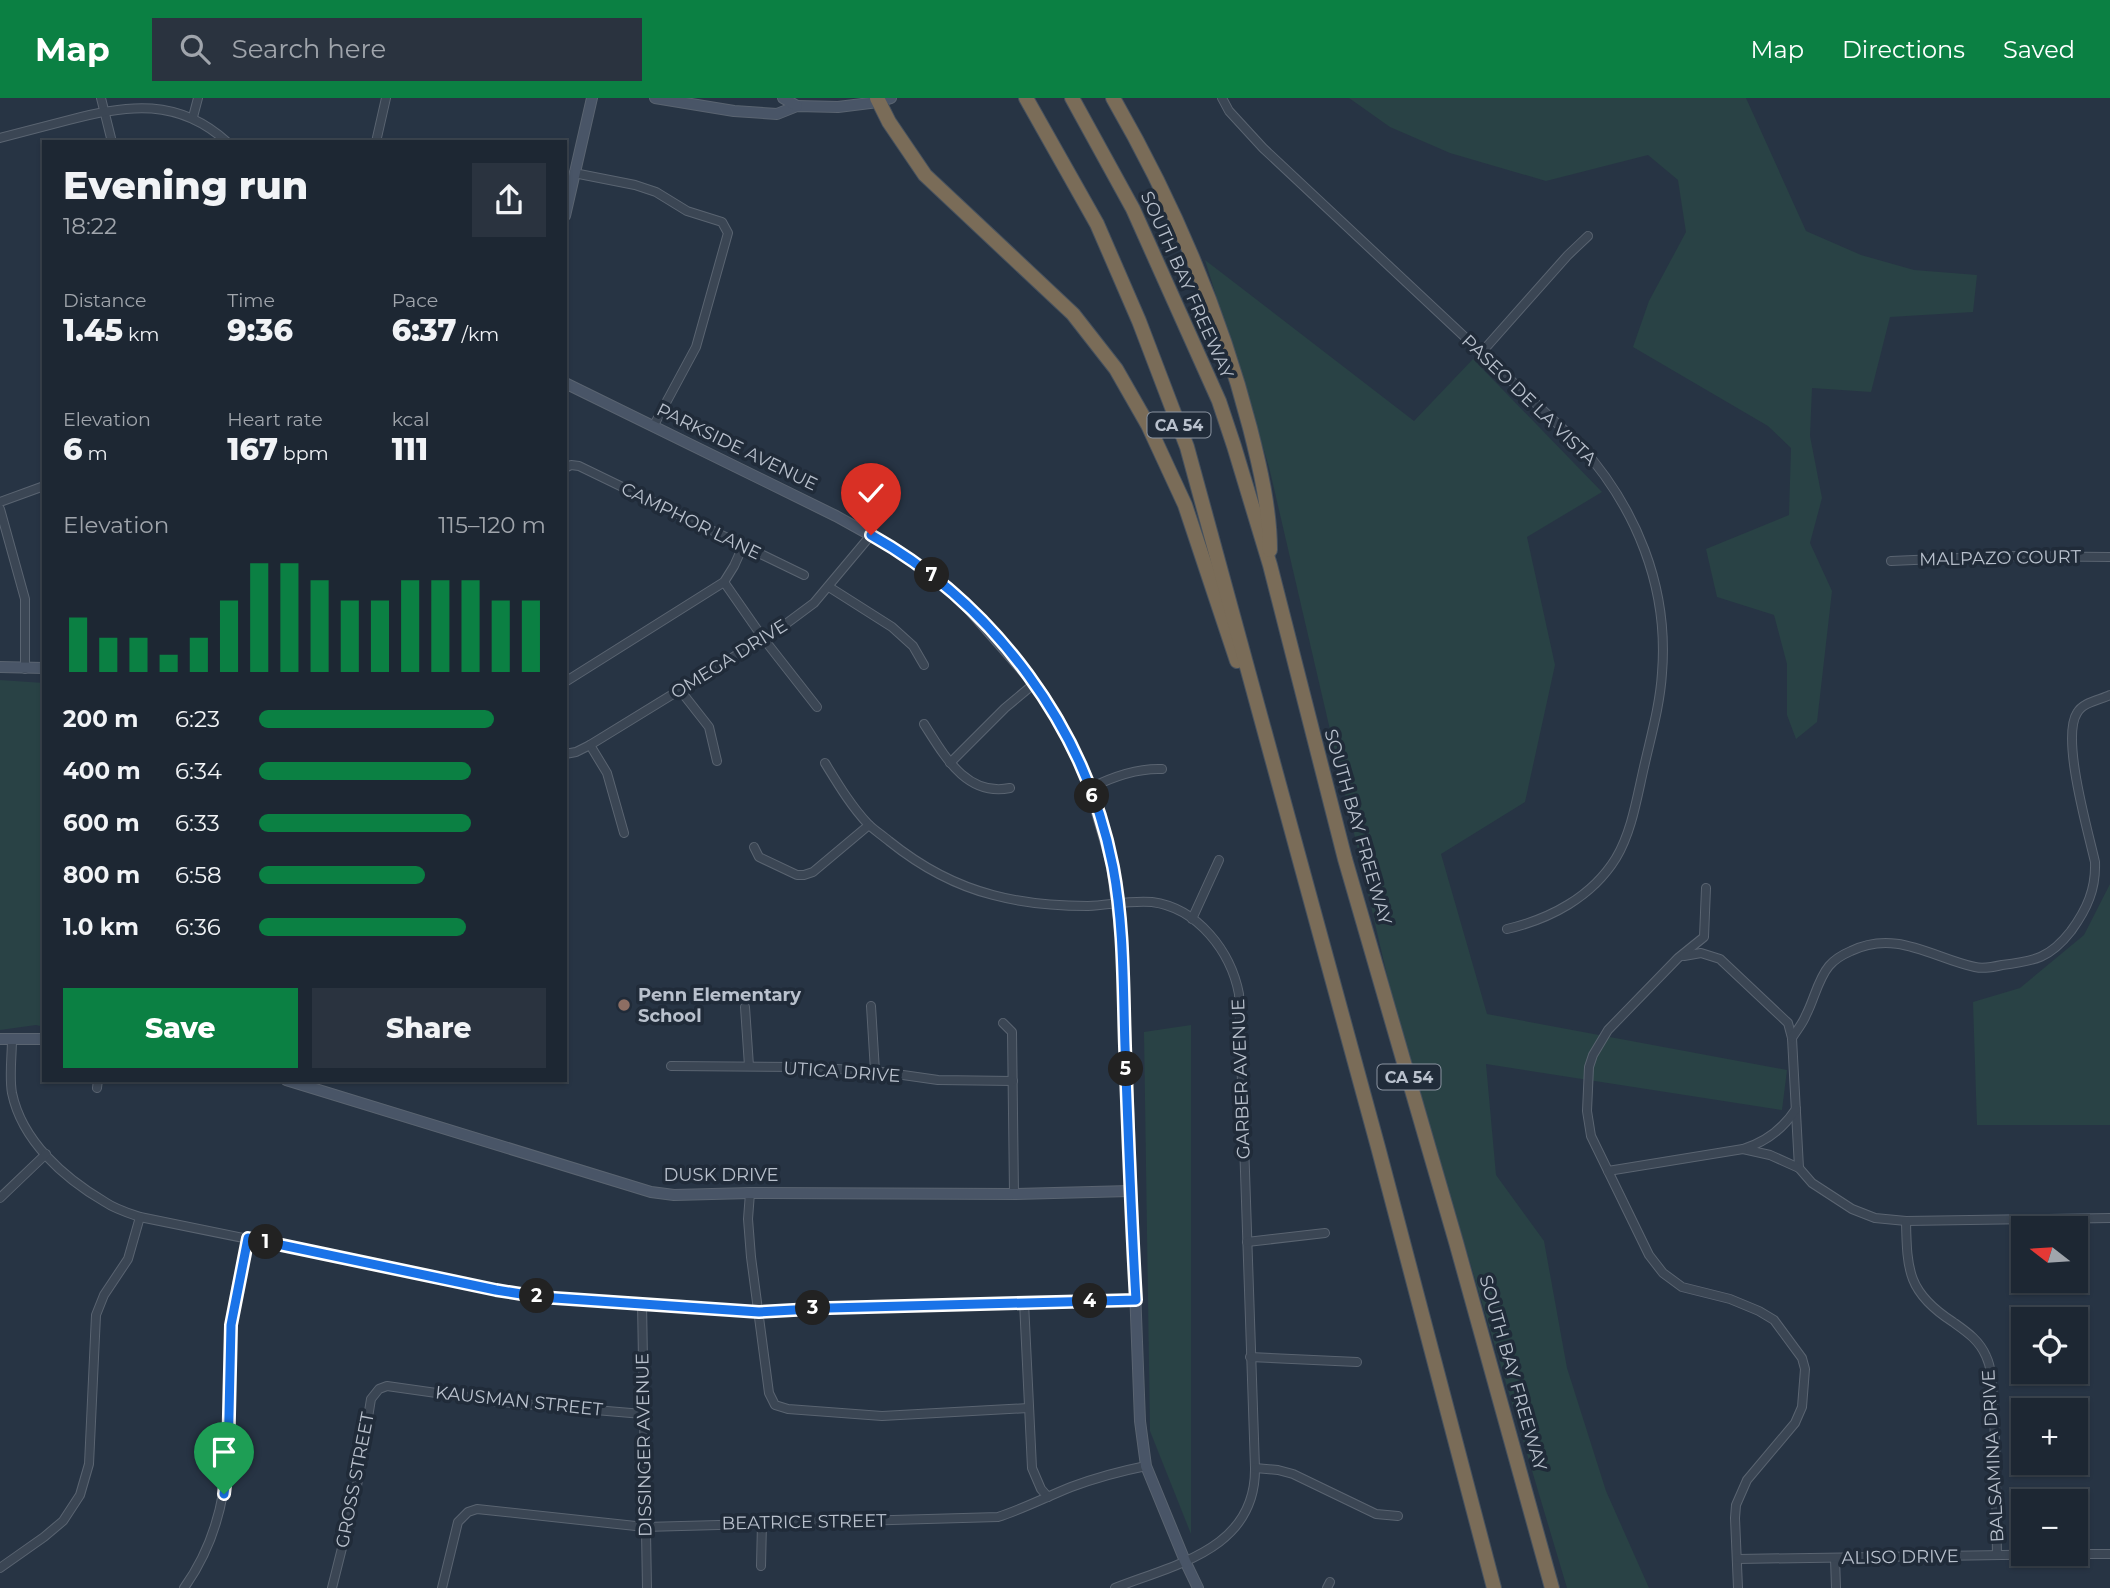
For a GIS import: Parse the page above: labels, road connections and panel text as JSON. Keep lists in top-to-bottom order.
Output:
{
  "streets": {
    "highway": ["SOUTH BAY FREEWAY", "CA 54"],
    "main road": ["PARKSIDE AVENUE", "DUSK DRIVE"],
    "street": [
      "PASEO DE LA VISTA",
      "CAMPHOR LANE",
      "MALPAZO COURT",
      "OMEGA DRIVE",
      "UTICA DRIVE",
      "GARBER AVENUE",
      "KAUSMAN STREET",
      "DISSINGER AVENUE",
      "BALSAMINA DRIVE",
      "GROSS STREET",
      "BEATRICE STREET",
      "ALISO DRIVE"
    ]
  },
  "crossings": [
    ["PARKSIDE AVENUE", "OMEGA DRIVE"],
    ["PARKSIDE AVENUE", "GARBER AVENUE"],
    ["PARKSIDE AVENUE", "DUSK DRIVE"],
    ["PARKSIDE AVENUE", "BEATRICE STREET"],
    ["KAUSMAN STREET", "DISSINGER AVENUE"],
    ["KAUSMAN STREET", "GROSS STREET"],
    ["DISSINGER AVENUE", "BEATRICE STREET"],
    ["BALSAMINA DRIVE", "ALISO DRIVE"]
  ],
  "places": ["Penn Elementary School"],
  "north": "left",
  "page": {
    "header": "Map",
    "search": "Search here",
    "nav": ["Map", "Directions", "Saved"],
    "heading": ["Evening run", "18:22"],
    "stats": [
      ["Distance", "1.45 km"],
      ["Time", "9:36"],
      ["Pace", "6:37 /km"],
      ["Elevation", "6 m"],
      ["Heart rate", "167 bpm"],
      ["kcal", "111"]
    ],
    "chart": ["Elevation", "115–120 m"],
    "pins": [
      "7",
      "6",
      "5",
      "1",
      "2",
      "4",
      "3"
    ],
    "list": [
      {
        "name": "200 m",
        "note": "6:23"
      },
      {
        "name": "400 m",
        "note": "6:34"
      },
      {
        "name": "600 m",
        "note": "6:33"
      },
      {
        "name": "800 m",
        "note": "6:58"
      },
      {
        "name": "1.0 km",
        "note": "6:36"
      }
    ],
    "buttons": ["Save", "Share"],
    "map_buttons": ["+", "−"]
  }
}
